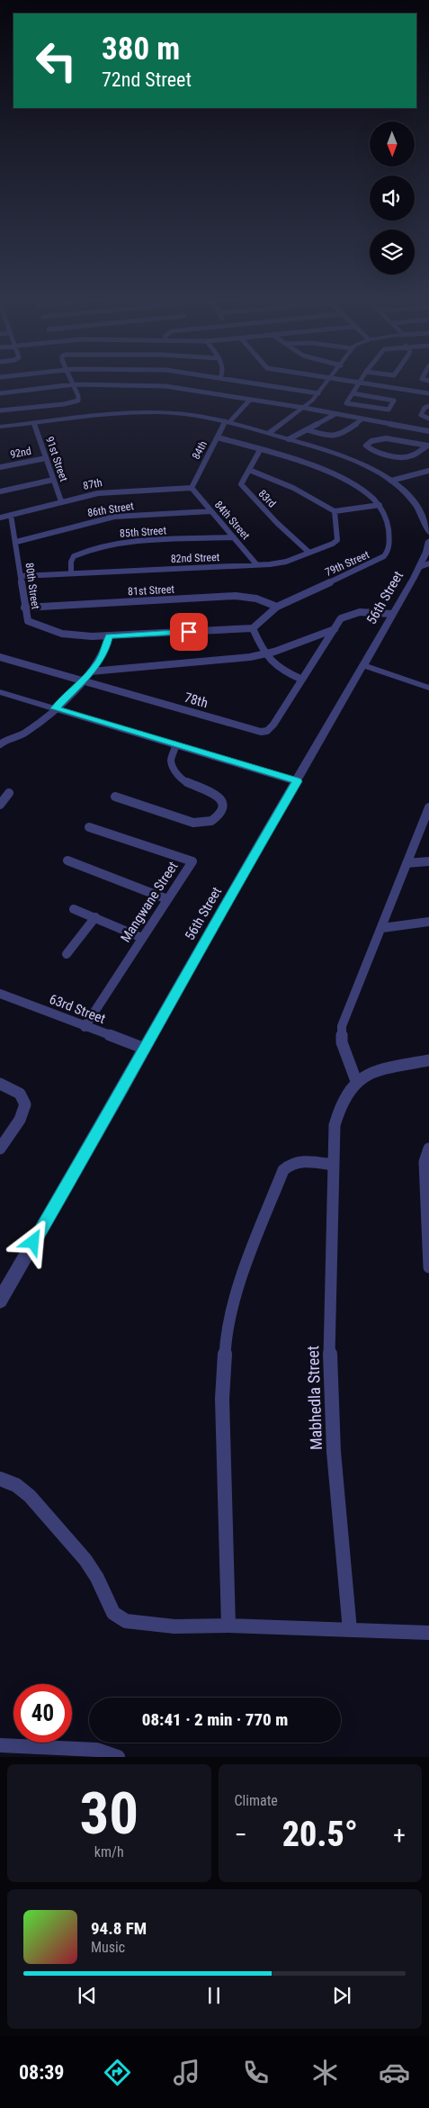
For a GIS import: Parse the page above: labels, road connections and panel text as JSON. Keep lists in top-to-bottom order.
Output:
{
  "streets": {
    "street": [
      "84th",
      "92nd",
      "91st Street",
      "87th",
      "83rd",
      "86th Street",
      "84th Street",
      "85th Street",
      "82nd Street",
      "79th Street",
      "80th Street",
      "81st Street",
      "56th Street",
      "78th",
      "Mangwane Street",
      "63rd Street",
      "Mabhedla Street"
    ]
  },
  "crossings": [
    ["84th", "87th"],
    ["84th", "84th Street"],
    ["84th", "79th Street"],
    ["92nd", "91st Street"],
    ["91st Street", "87th"],
    ["87th", "84th Street"],
    ["87th", "80th Street"],
    ["83rd", "82nd Street"],
    ["83rd", "79th Street"],
    ["86th Street", "84th Street"],
    ["86th Street", "80th Street"],
    ["84th Street", "85th Street"],
    ["84th Street", "82nd Street"],
    ["85th Street", "82nd Street"],
    ["82nd Street", "80th Street"],
    ["79th Street", "80th Street"],
    ["79th Street", "81st Street"],
    ["80th Street", "81st Street"],
    ["56th Street", "63rd Street"],
    ["Mangwane Street", "63rd Street"]
  ],
  "north": "bottom",
  "page": {
    "turn": ["380 m", "72nd Street"],
    "limit": "40",
    "trip": "08:41 · 2 min · 770 m",
    "tile": [
      ["30", "km/h"],
      "Climate"
    ],
    "heat": ["−", "20.5°", "+"],
    "song": ["94.8 FM", "Music"],
    "tabs": "08:39"
  }
}
